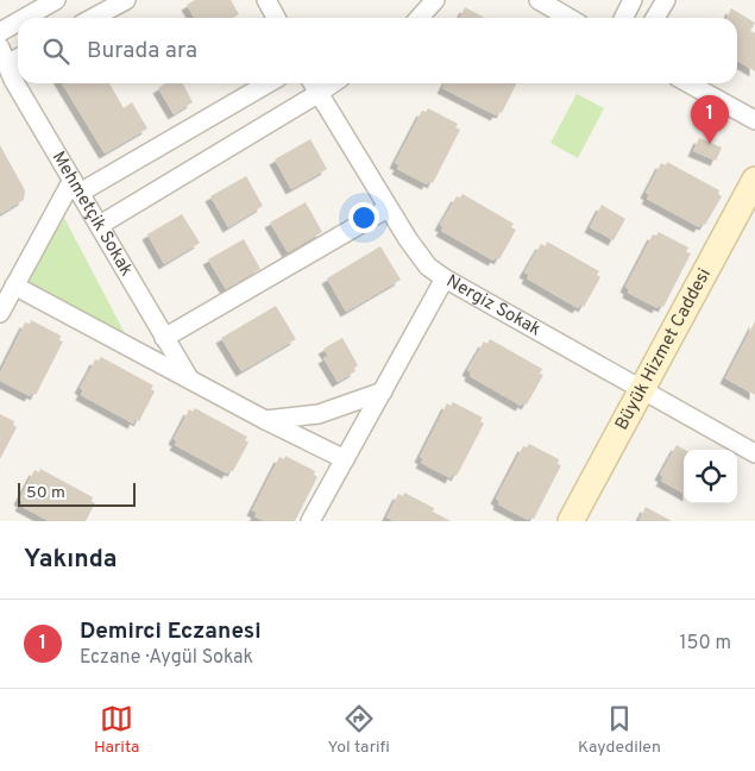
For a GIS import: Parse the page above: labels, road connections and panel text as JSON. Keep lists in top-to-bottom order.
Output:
{
  "streets": {
    "street": ["Mehmetçik Sokak", "Nergiz Sokak", "Büyük Hizmet Caddesi"]
  },
  "crossings": [
    ["Nergiz Sokak", "Büyük Hizmet Caddesi"]
  ],
  "scale_bar": "50 m",
  "page": {
    "search": "Burada ara",
    "pins": "1",
    "scale": "50 m",
    "heading": "Yakında",
    "list": [
      {
        "mark": "1",
        "name": "Demirci Eczanesi",
        "note": "Eczane · Aygül Sokak",
        "value": "150 m"
      }
    ],
    "nav": ["Harita", "Yol tarifi", "Kaydedilen"]
  }
}
